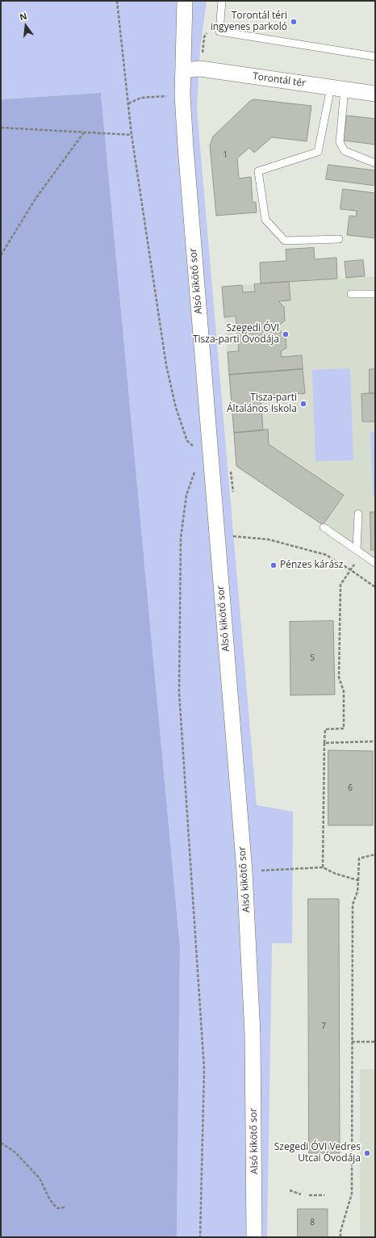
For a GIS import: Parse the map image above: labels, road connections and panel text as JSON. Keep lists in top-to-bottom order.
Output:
{
  "streets": {
    "street": ["Torontál tér", "Alsó kikötő sor"]
  },
  "crossings": [
    ["Torontál tér", "Alsó kikötő sor"]
  ],
  "places": [
    "Torontál téri ingyenes parkoló",
    "Szegedi ÓVI Tisza-parti Óvodája",
    "Tisza-parti Általános Iskola",
    "Pénzes kárász",
    "Szegedi ÓVI Vedres Utcai Óvodája"
  ],
  "house_numbers": [
    "1",
    "5",
    "6",
    "7",
    "8"
  ],
  "north": "top"
}
